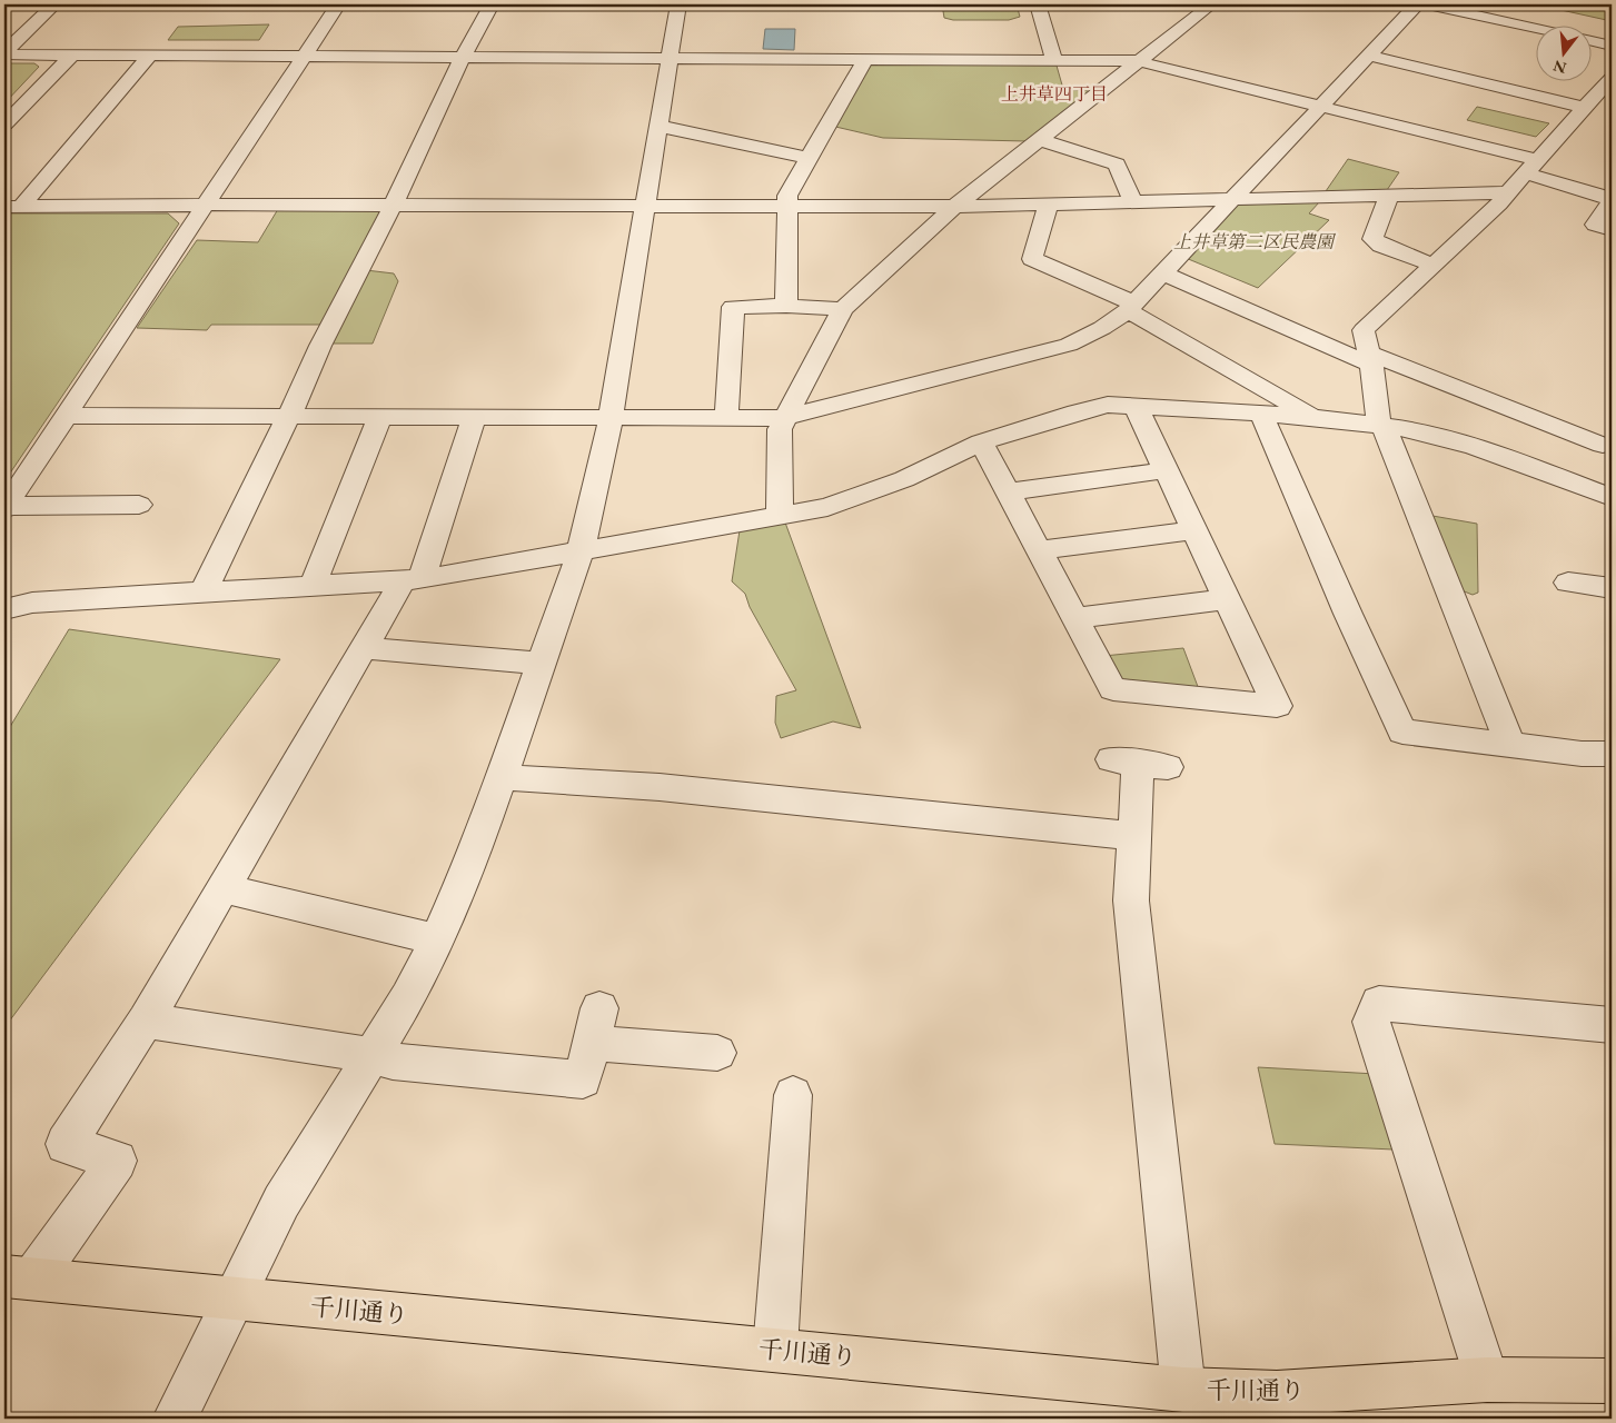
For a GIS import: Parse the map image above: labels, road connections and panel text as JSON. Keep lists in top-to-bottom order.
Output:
{
  "streets": {
    "main road": ["千川通り"]
  },
  "districts": ["上井草四丁目"],
  "parks": ["上井草第二区民農園"],
  "north": "bottom"
}
